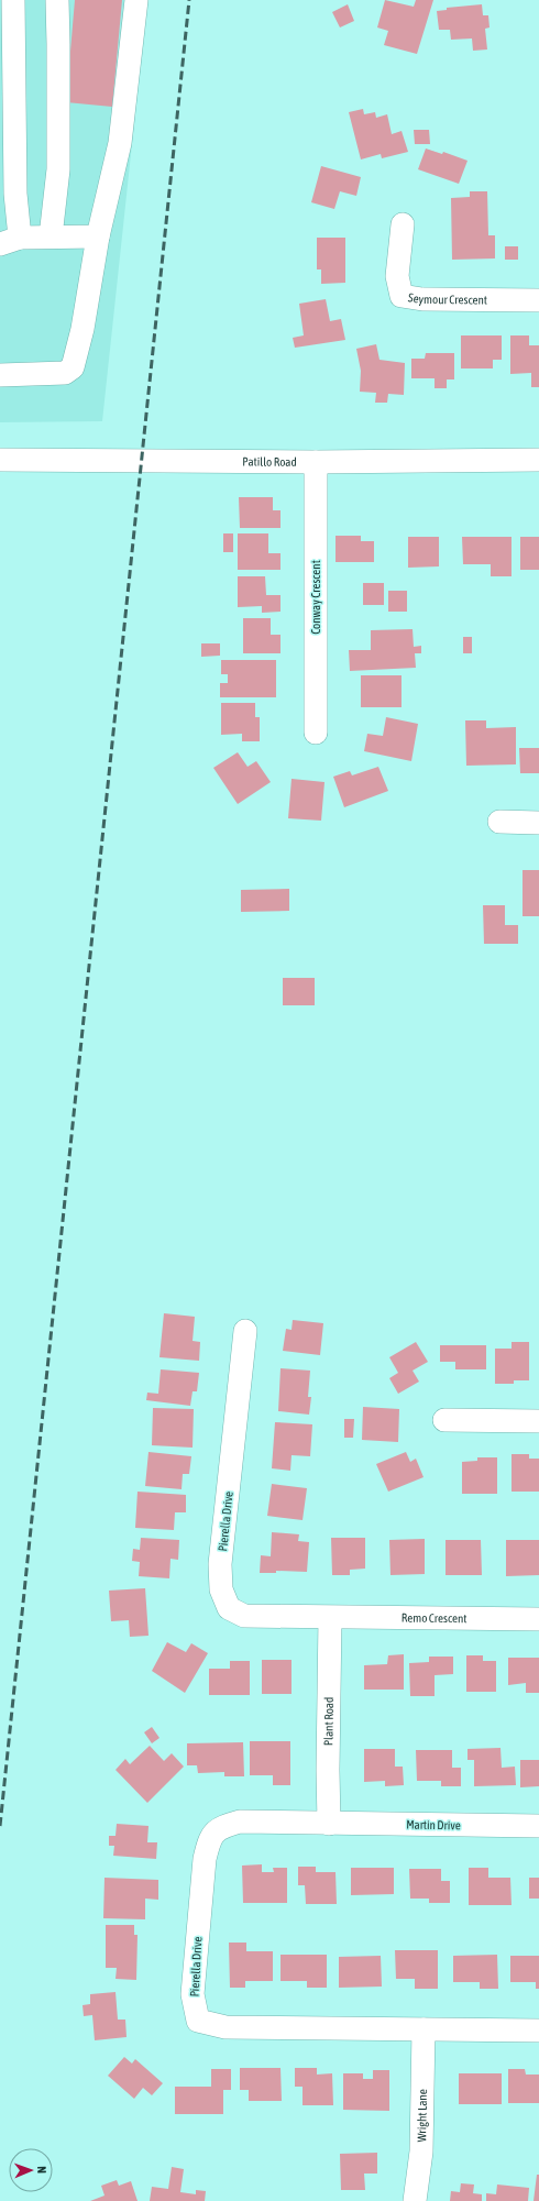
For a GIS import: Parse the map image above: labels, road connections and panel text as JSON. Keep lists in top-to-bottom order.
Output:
{
  "streets": {
    "street": [
      "Seymour Crescent",
      "Patillo Road",
      "Conway Crescent",
      "Pierella Drive",
      "Remo Crescent",
      "Plant Road",
      "Martin Drive",
      "Wright Lane"
    ]
  },
  "crossings": [
    ["Patillo Road", "Conway Crescent"],
    ["Pierella Drive", "Remo Crescent"],
    ["Pierella Drive", "Plant Road"],
    ["Pierella Drive", "Martin Drive"],
    ["Pierella Drive", "Wright Lane"],
    ["Remo Crescent", "Plant Road"],
    ["Plant Road", "Martin Drive"]
  ],
  "north": "right"
}
